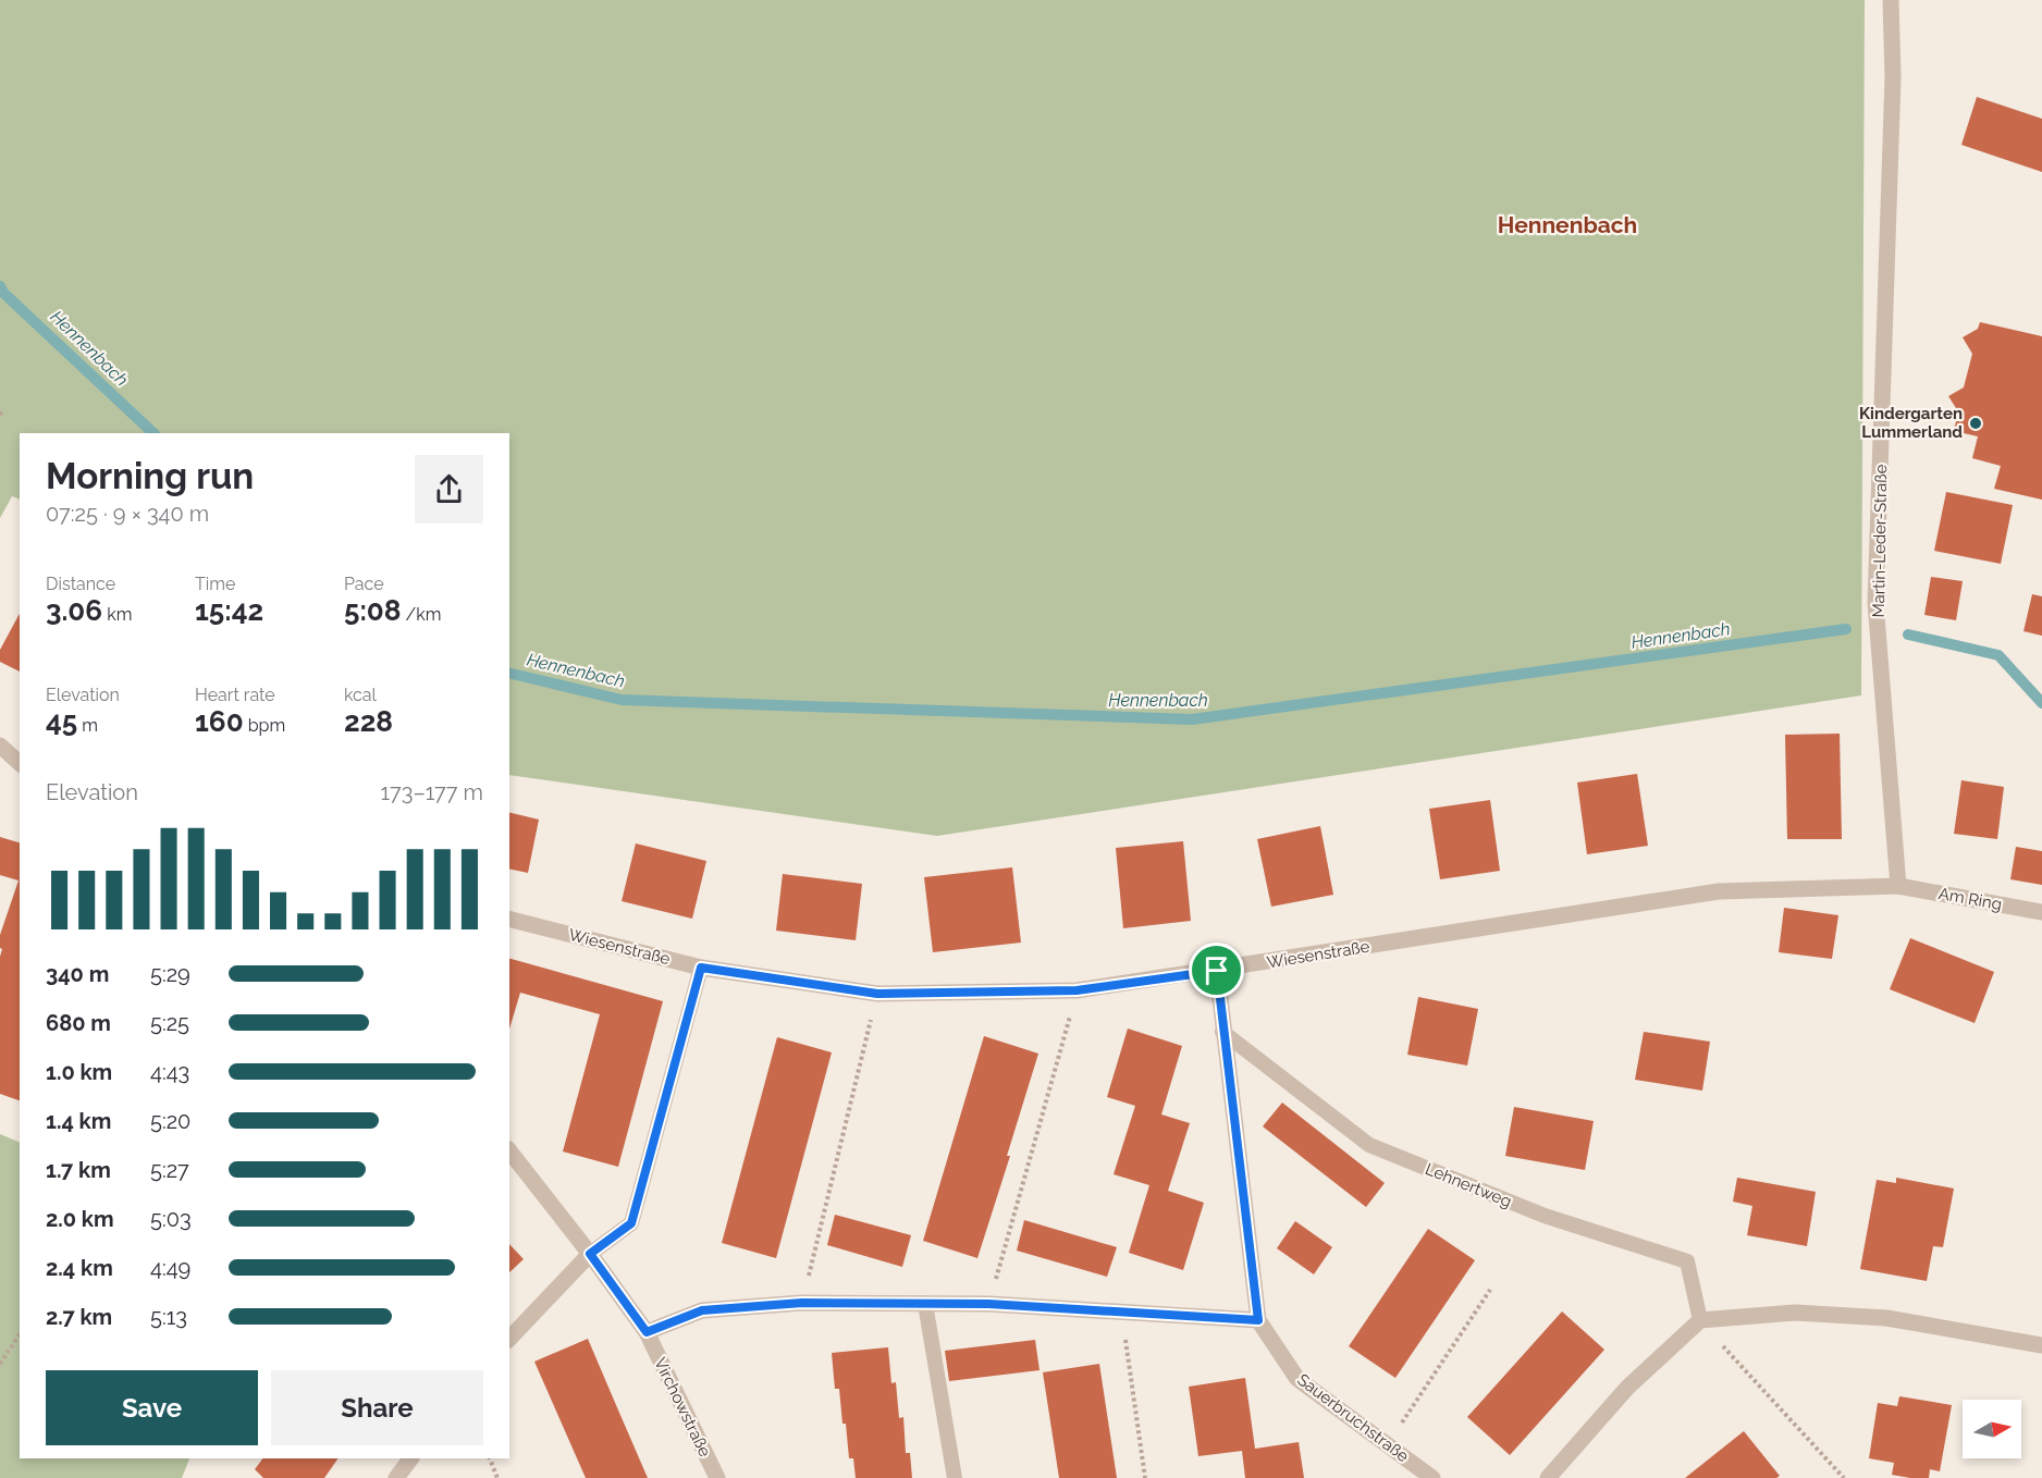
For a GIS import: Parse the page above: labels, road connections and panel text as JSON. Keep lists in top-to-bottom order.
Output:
{
  "streets": {
    "street": [
      "Martin-Leder-Straße",
      "Am Ring",
      "Wiesenstraße",
      "Virchowstraße",
      "Sauerbruchstraße"
    ],
    "lane": ["Lehnertweg"]
  },
  "crossings": [
    ["Martin-Leder-Straße", "Am Ring"],
    ["Martin-Leder-Straße", "Wiesenstraße"],
    ["Am Ring", "Wiesenstraße"],
    ["Wiesenstraße", "Sauerbruchstraße"],
    ["Lehnertweg", "Sauerbruchstraße"]
  ],
  "districts": ["Hennenbach"],
  "water": ["Hennenbach"],
  "places": ["Kindergarten Lummerland"],
  "north": "right",
  "page": {
    "heading": ["Morning run", "07:25 · 9 × 340 m"],
    "stats": [
      ["Distance", "3.06 km"],
      ["Time", "15:42"],
      ["Pace", "5:08 /km"],
      ["Elevation", "45 m"],
      ["Heart rate", "160 bpm"],
      ["kcal", "228"]
    ],
    "chart": ["Elevation", "173–177 m"],
    "list": [
      {
        "name": "340 m",
        "note": "5:29"
      },
      {
        "name": "680 m",
        "note": "5:25"
      },
      {
        "name": "1.0 km",
        "note": "4:43"
      },
      {
        "name": "1.4 km",
        "note": "5:20"
      },
      {
        "name": "1.7 km",
        "note": "5:27"
      },
      {
        "name": "2.0 km",
        "note": "5:03"
      },
      {
        "name": "2.4 km",
        "note": "4:49"
      },
      {
        "name": "2.7 km",
        "note": "5:13"
      }
    ],
    "buttons": ["Save", "Share"]
  }
}
